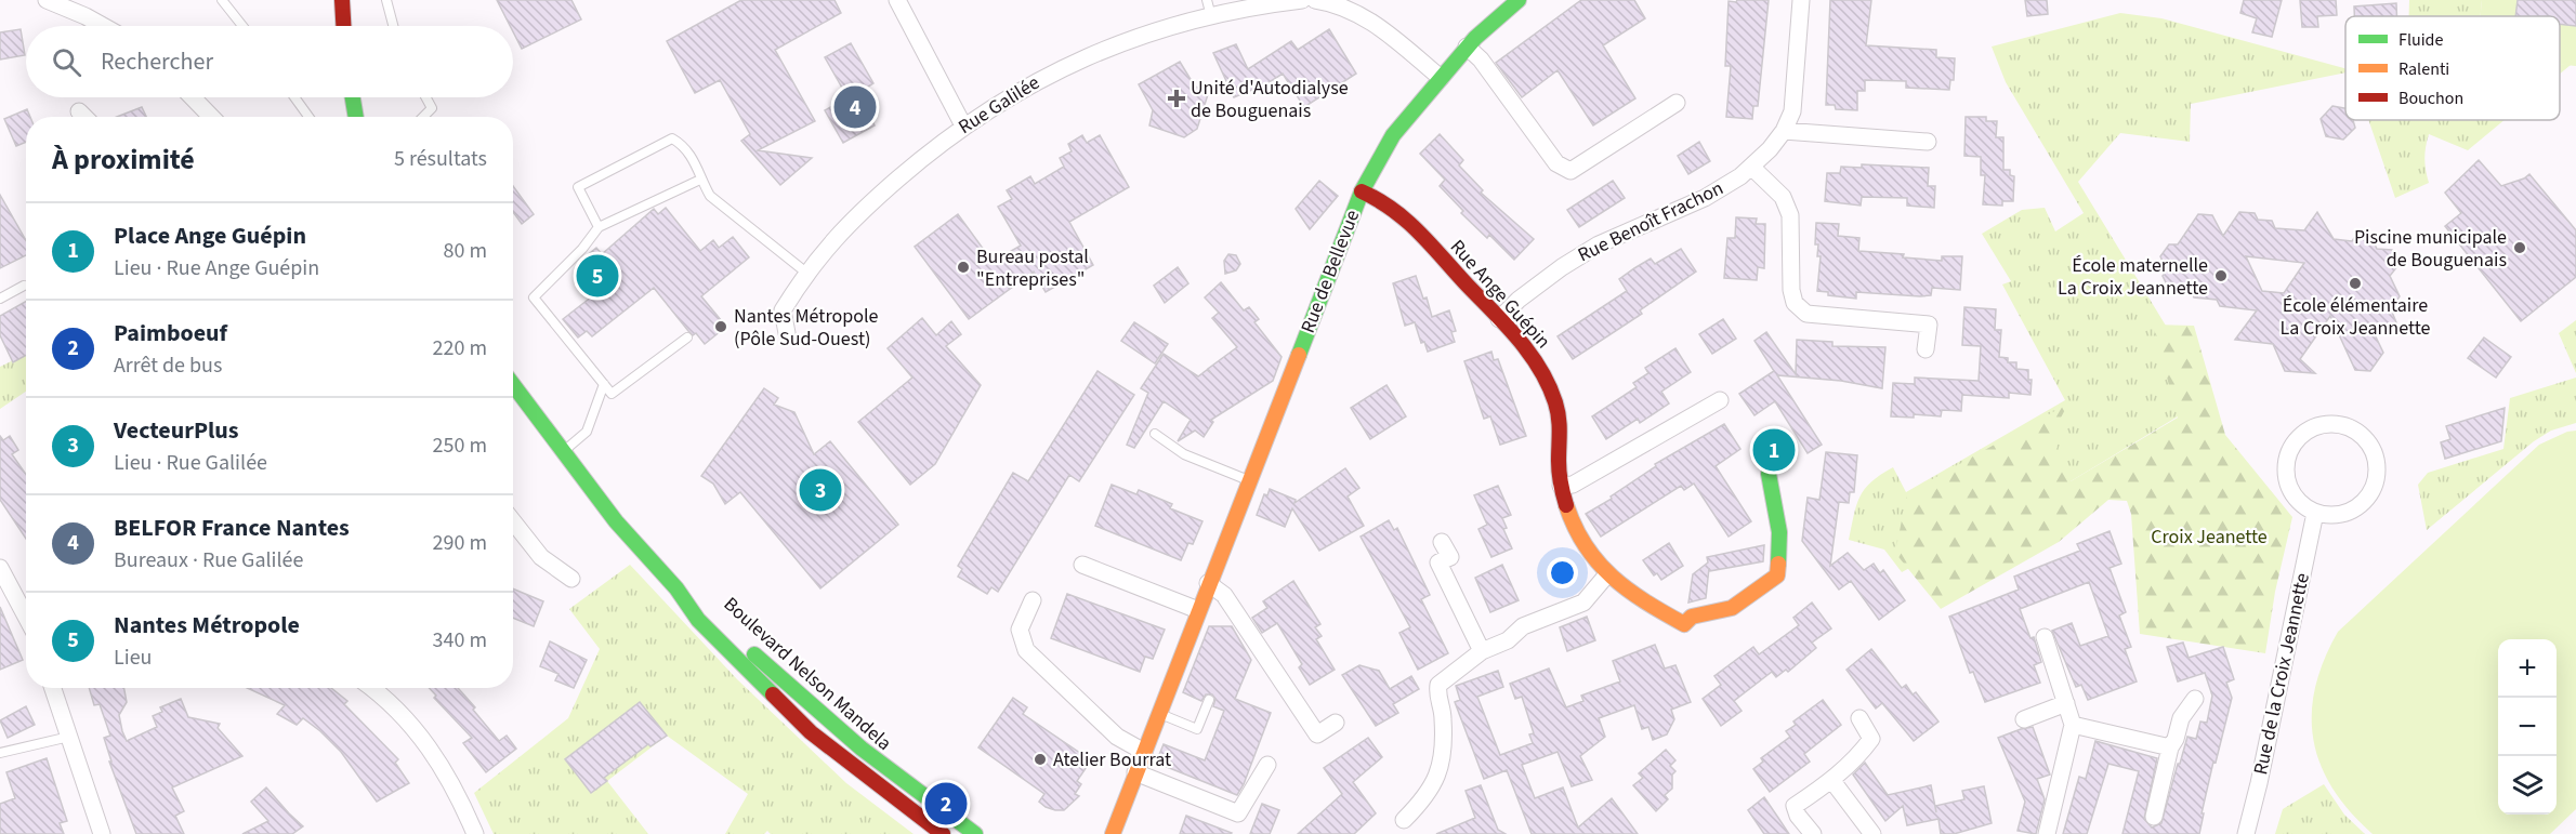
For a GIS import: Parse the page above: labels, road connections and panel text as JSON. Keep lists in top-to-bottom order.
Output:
{
  "streets": {
    "street": [
      "Rue Galilée",
      "Rue Benoît Frachon",
      "Rue de Bellevue",
      "Rue Ange Guépin",
      "Boulevard Nelson Mandela",
      "Rue de la Croix Jeannette"
    ]
  },
  "crossings": [
    ["Rue Benoît Frachon", "Rue Ange Guépin"],
    ["Rue de Bellevue", "Rue Ange Guépin"]
  ],
  "parks": ["Croix Jeanette"],
  "places": {
    "health": ["Unité d'Autodialyse de Bouguenais"],
    "other": [
      "Piscine municipale de Bouguenais",
      "Bureau postal \"Entreprises\"",
      "École maternelle La Croix Jeannette",
      "École élémentaire La Croix Jeannette",
      "Nantes Métropole (Pôle Sud-Ouest)",
      "Atelier Bourrat"
    ]
  },
  "legend": ["Fluide", "Ralenti", "Bouchon"],
  "page": {
    "search": "Rechercher",
    "pins": [
      "4",
      "5",
      "1",
      "3",
      "2"
    ],
    "heading": ["À proximité", "5 résultats"],
    "list": [
      {
        "mark": "1",
        "name": "Place Ange Guépin",
        "note": "Lieu · Rue Ange Guépin",
        "value": "80 m"
      },
      {
        "mark": "2",
        "name": "Paimboeuf",
        "note": "Arrêt de bus",
        "value": "220 m"
      },
      {
        "mark": "3",
        "name": "VecteurPlus",
        "note": "Lieu · Rue Galilée",
        "value": "250 m"
      },
      {
        "mark": "4",
        "name": "BELFOR France Nantes",
        "note": "Bureaux · Rue Galilée",
        "value": "290 m"
      },
      {
        "mark": "5",
        "name": "Nantes Métropole",
        "note": "Lieu",
        "value": "340 m"
      }
    ],
    "map_buttons": ["+", "−"]
  }
}
